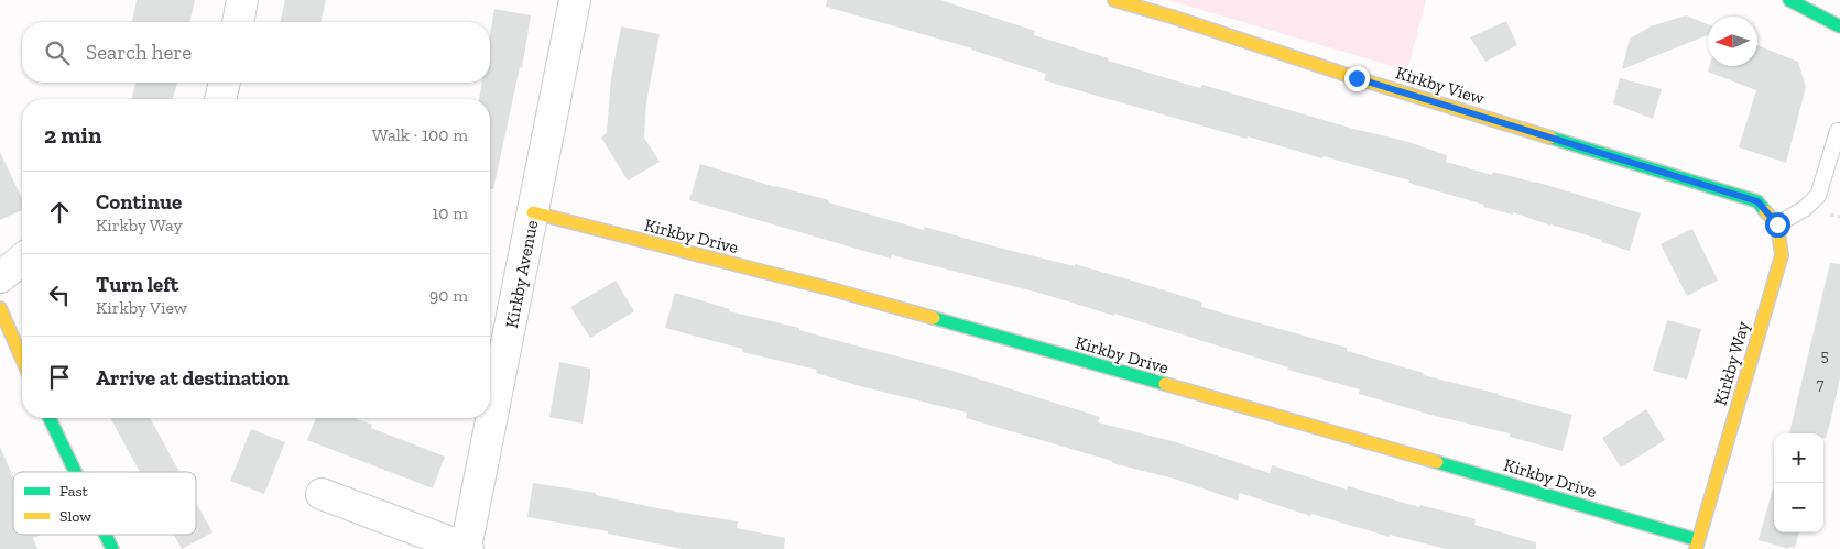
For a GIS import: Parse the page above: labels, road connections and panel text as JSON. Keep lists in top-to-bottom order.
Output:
{
  "streets": {
    "main road": ["Kirkby View", "Kirkby Drive", "Kirkby Way"],
    "street": ["Kirkby Avenue"]
  },
  "crossings": [
    ["Kirkby View", "Kirkby Way"],
    ["Kirkby Drive", "Kirkby Avenue"],
    ["Kirkby Drive", "Kirkby Way"]
  ],
  "house_numbers": ["5", "7"],
  "legend": ["Fast", "Slow"],
  "north": "left",
  "page": {
    "search": "Search here",
    "heading": ["2 min", "Walk · 100 m"],
    "list": [
      ["Continue", "Kirkby Way", "10 m"],
      ["Turn left", "Kirkby View", "90 m"],
      "Arrive at destination"
    ],
    "map_buttons": ["+", "−"]
  }
}
